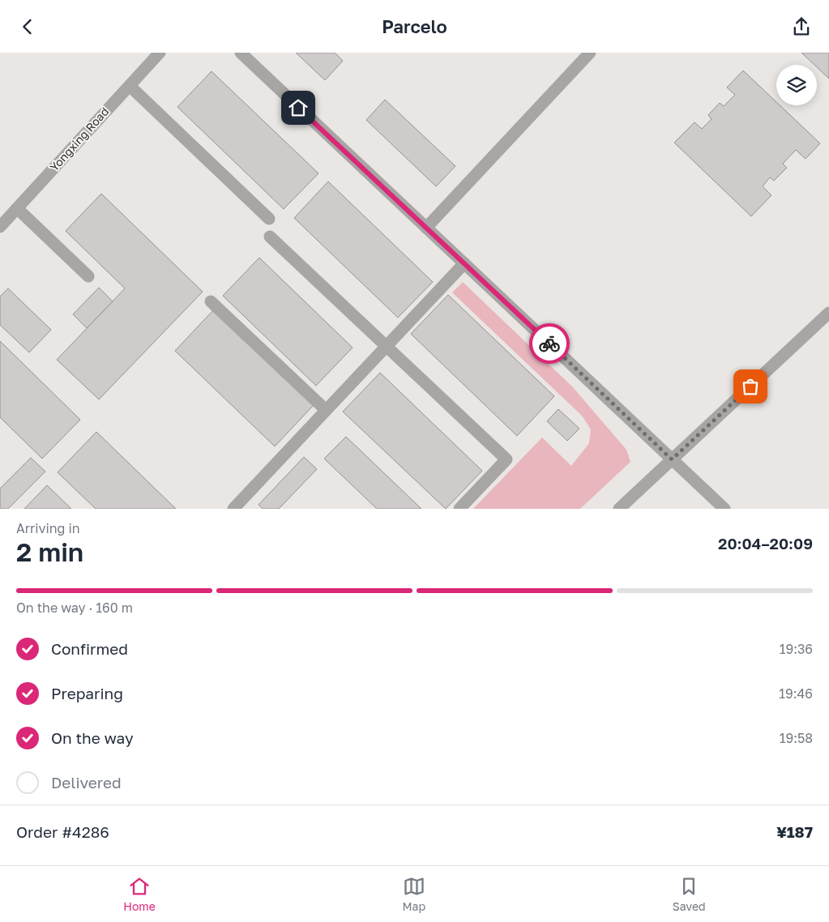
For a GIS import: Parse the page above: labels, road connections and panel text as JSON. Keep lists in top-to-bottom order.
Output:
{
  "streets": {
    "street": ["Yongxing Road"]
  },
  "page": {
    "header": "Parcelo",
    "heading": ["2 min", "Arriving in", "20:04–20:09"],
    "panel": ["Order #4286", "¥187"],
    "bar": "On the way · 160 m",
    "list": [
      ["Confirmed", "19:36"],
      ["Preparing", "19:46"],
      ["On the way", "19:58"],
      "Delivered"
    ],
    "tabs": ["Home", "Map", "Saved"]
  }
}
